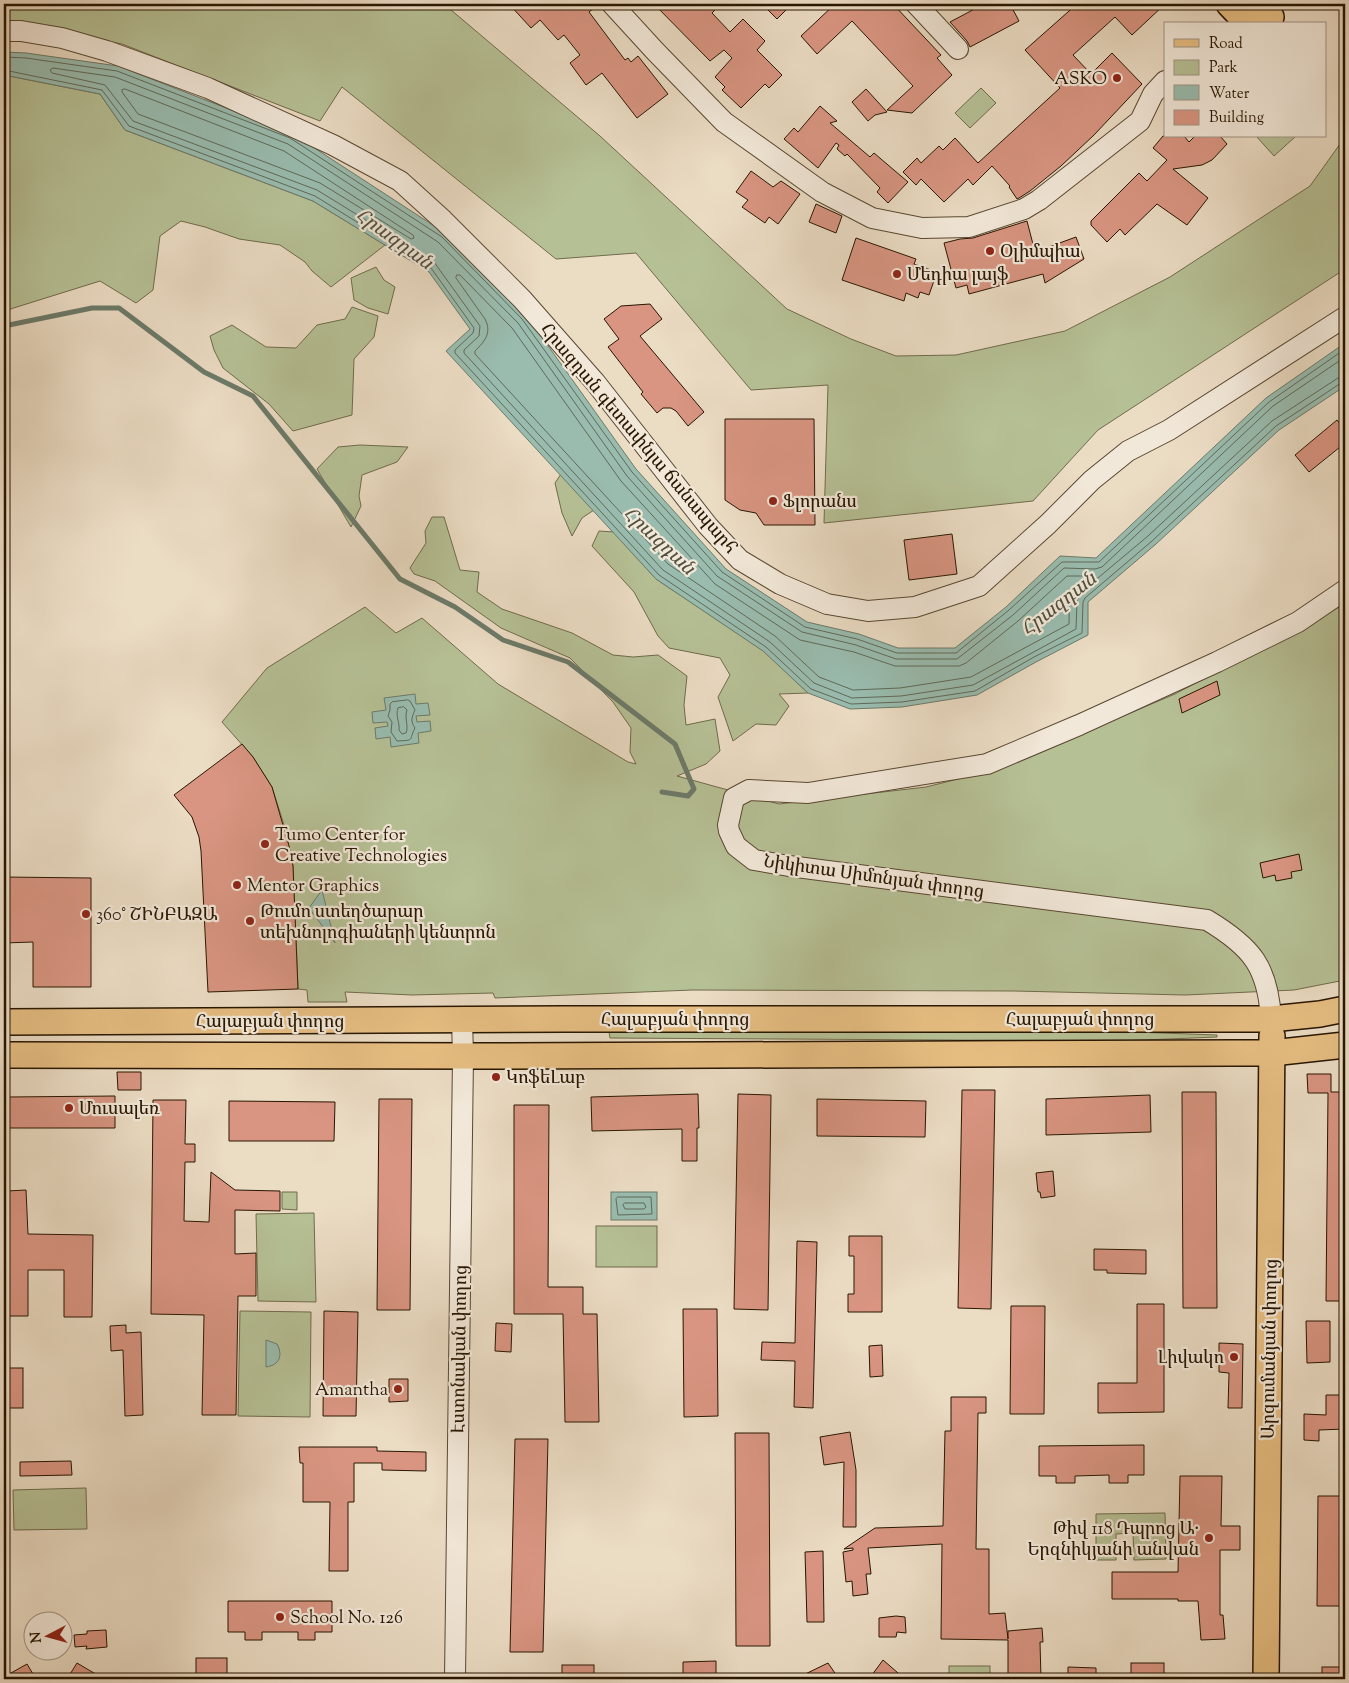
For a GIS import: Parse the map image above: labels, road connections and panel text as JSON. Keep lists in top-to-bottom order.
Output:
{
  "streets": {
    "main road": ["Հալաբյան փողոց", "Արզումանյան փողոց"],
    "street": ["Հրազդան գետափնյա ճանապարհ", "Նիկիտա Սիմոնյան փողոց", "Էստոնական փողոց"]
  },
  "crossings": [
    ["Նիկիտա Սիմոնյան փողոց", "Հալաբյան փողոց"],
    ["Նիկիտա Սիմոնյան փողոց", "Արզումանյան փողոց"],
    ["Հալաբյան փողոց", "Էստոնական փողոց"],
    ["Հալաբյան փողոց", "Արզումանյան փողոց"]
  ],
  "water": ["Հրազդան"],
  "places": [
    "ASKO",
    "Օլիմպիա",
    "Մեդիա լայֆ",
    "Ֆլորանս",
    "Tumo Center for Creative Technologies",
    "Mentor Graphics",
    "360° ՇԻՆԲԱԶԱ",
    "Թումո ստեղծարար տեխնոլոգիաների կենտրոն",
    "ԿոֆեԼաբ",
    "Մուսալեռ",
    "Լիվակո",
    "Amantha",
    "Թիվ 118 Դպրոց Ա․ Երզնիկյանի անվան",
    "School No. 126"
  ],
  "legend": [
    "Road",
    "Park",
    "Water",
    "Building"
  ],
  "north": "left"
}
